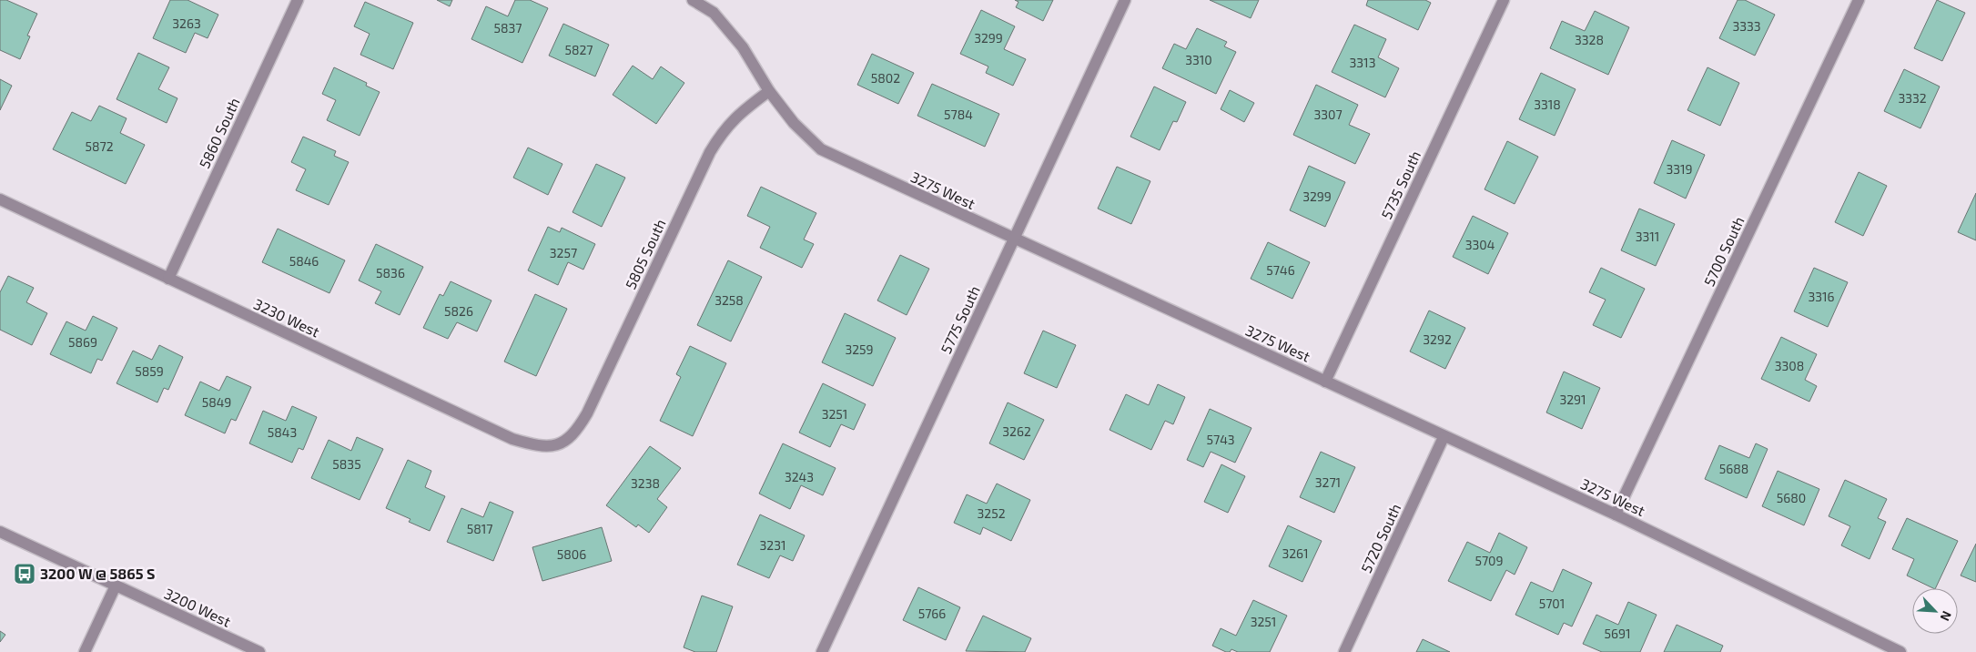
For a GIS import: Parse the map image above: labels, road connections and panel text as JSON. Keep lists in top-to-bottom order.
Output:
{
  "streets": {
    "street": [
      "5860 South",
      "5735 South",
      "3275 West",
      "5700 South",
      "5805 South",
      "3230 West",
      "5775 South",
      "5720 South",
      "3200 West"
    ]
  },
  "crossings": [
    ["5860 South", "3230 West"],
    ["5735 South", "3275 West"],
    ["3275 West", "5700 South"],
    ["3275 West", "5805 South"],
    ["3275 West", "5775 South"],
    ["3275 West", "5720 South"],
    ["5805 South", "3230 West"]
  ],
  "places": {
    "bus stop": ["3200 W @ 5865 S"]
  },
  "house_numbers": [
    "3263",
    "3333",
    "5837",
    "3299",
    "3328",
    "5827",
    "3310",
    "3313",
    "5802",
    "3332",
    "3318",
    "5784",
    "3307",
    "5872",
    "3319",
    "3299",
    "3311",
    "3304",
    "3257",
    "5846",
    "5746",
    "5836",
    "3316",
    "3258",
    "5826",
    "3292",
    "5869",
    "3259",
    "3308",
    "5859",
    "3291",
    "5849",
    "3251",
    "3262",
    "5843",
    "5743",
    "5835",
    "5688",
    "3243",
    "3271",
    "3238",
    "5680",
    "3252",
    "5817",
    "3231",
    "3261",
    "5806",
    "5709",
    "5701",
    "5766",
    "3251",
    "5691"
  ],
  "north": "bottom right"
}
